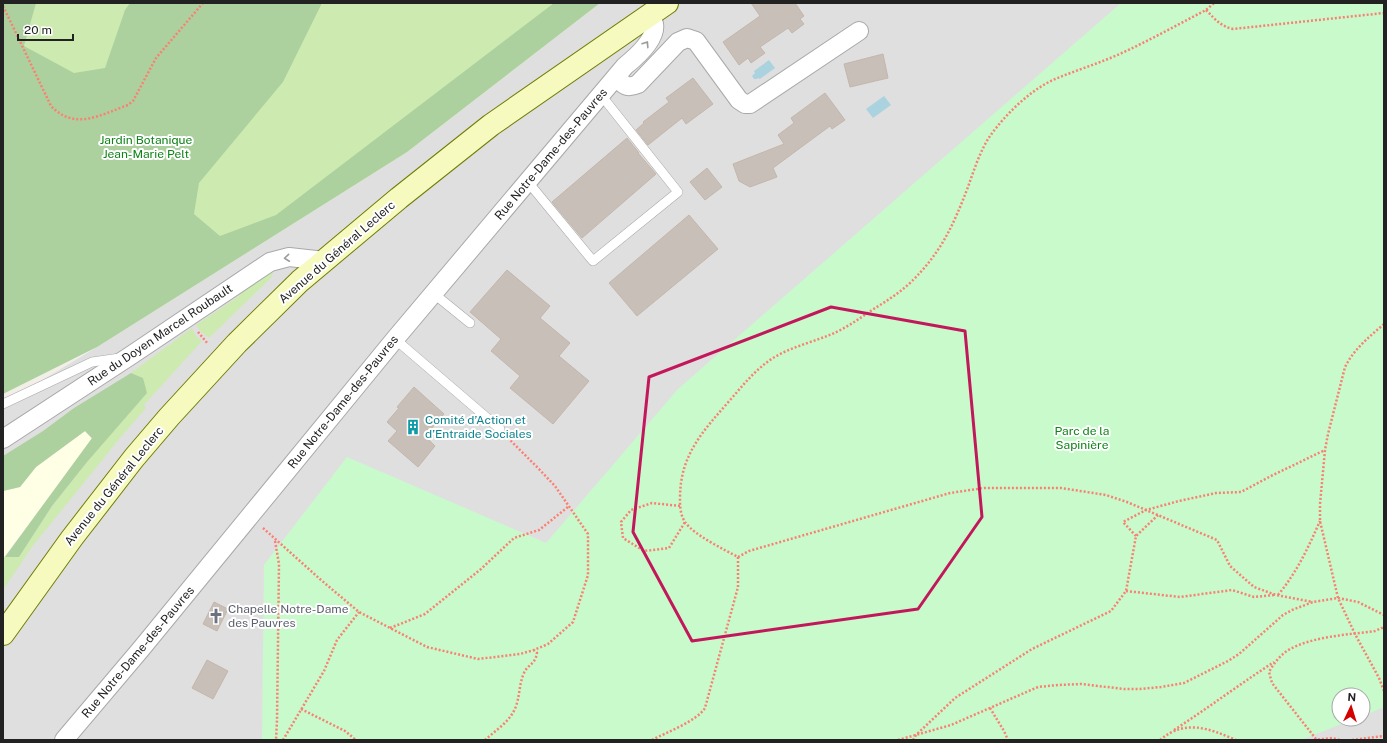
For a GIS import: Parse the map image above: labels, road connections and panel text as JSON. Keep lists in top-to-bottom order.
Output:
{
  "streets": {
    "main road": ["Avenue du Général Leclerc"],
    "street": ["Rue Notre-Dame-des-Pauvres", "Rue du Doyen Marcel Roubault"]
  },
  "crossings": [
    ["Rue Notre-Dame-des-Pauvres", "Avenue du Général Leclerc"],
    ["Avenue du Général Leclerc", "Rue du Doyen Marcel Roubault"]
  ],
  "one_way": ["Rue du Doyen Marcel Roubault"],
  "parks": ["Jardin Botanique Jean-Marie Pelt", "Parc de la Sapinière"],
  "places": {
    "building": ["Comité d’Action et d’Entraide Sociales"],
    "church": ["Chapelle Notre-Dame des Pauvres"]
  },
  "scale_bar": "20 m",
  "north": "top"
}
